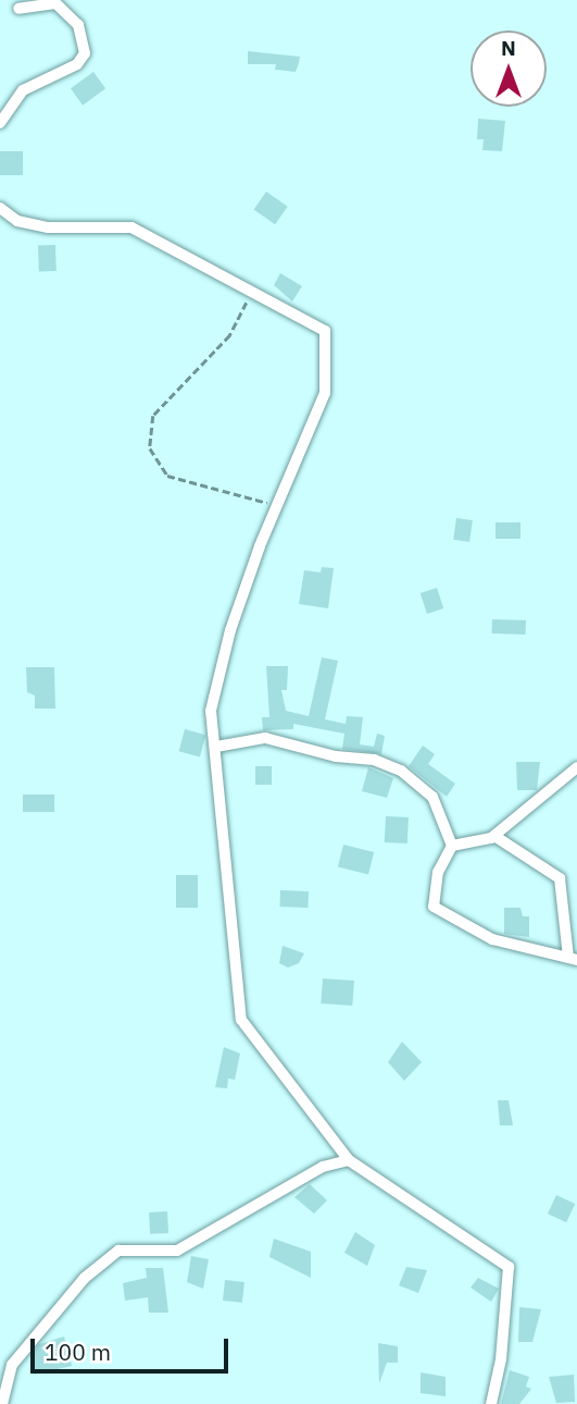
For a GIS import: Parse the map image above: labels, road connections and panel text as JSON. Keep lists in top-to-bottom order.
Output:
{
  "scale_bar": "100 m",
  "north": "top"
}
